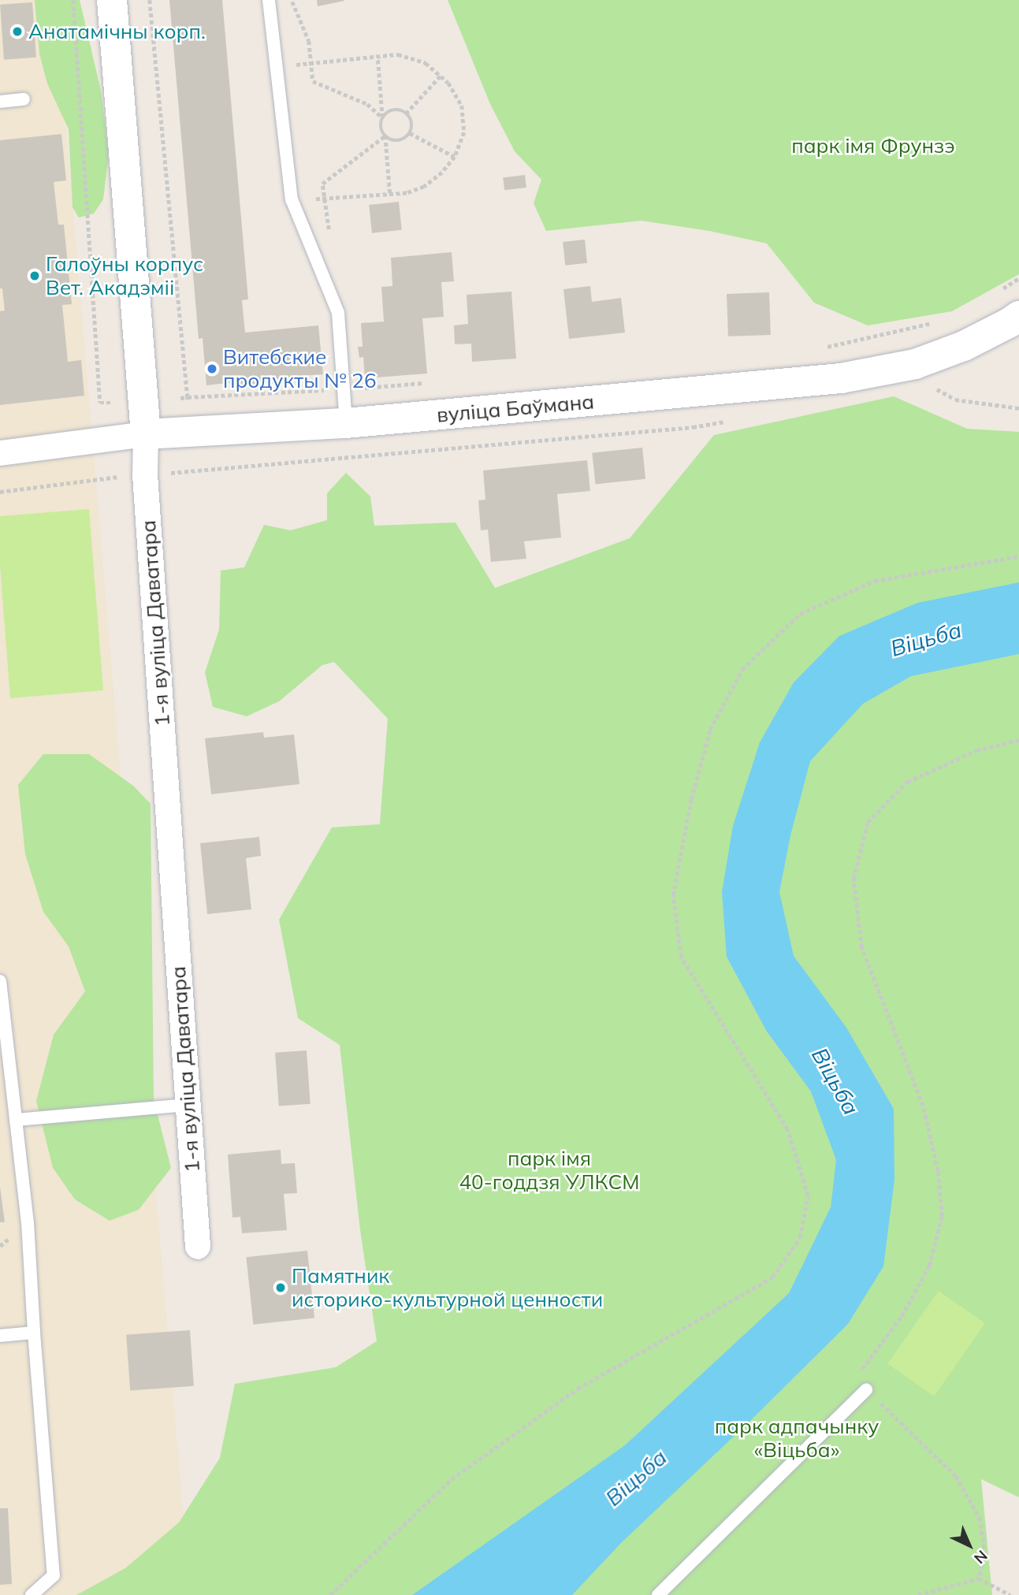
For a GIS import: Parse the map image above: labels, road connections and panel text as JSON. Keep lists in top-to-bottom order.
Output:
{
  "streets": {
    "street": ["вуліца Баўмана", "1-я вуліца Даватара"]
  },
  "crossings": [
    ["вуліца Баўмана", "1-я вуліца Даватара"]
  ],
  "water": ["Віцьба"],
  "parks": ["парк імя Фрунзэ", "парк імя 40-годдзя УЛКСМ", "парк адпачынку «Віцьба»"],
  "places": [
    "Анатамічны корп.",
    "Галоўны корпус Вет. Акадэміі",
    "Витебские продукты № 26",
    "Памятник историко-культурной ценности"
  ],
  "north": "bottom right"
}
